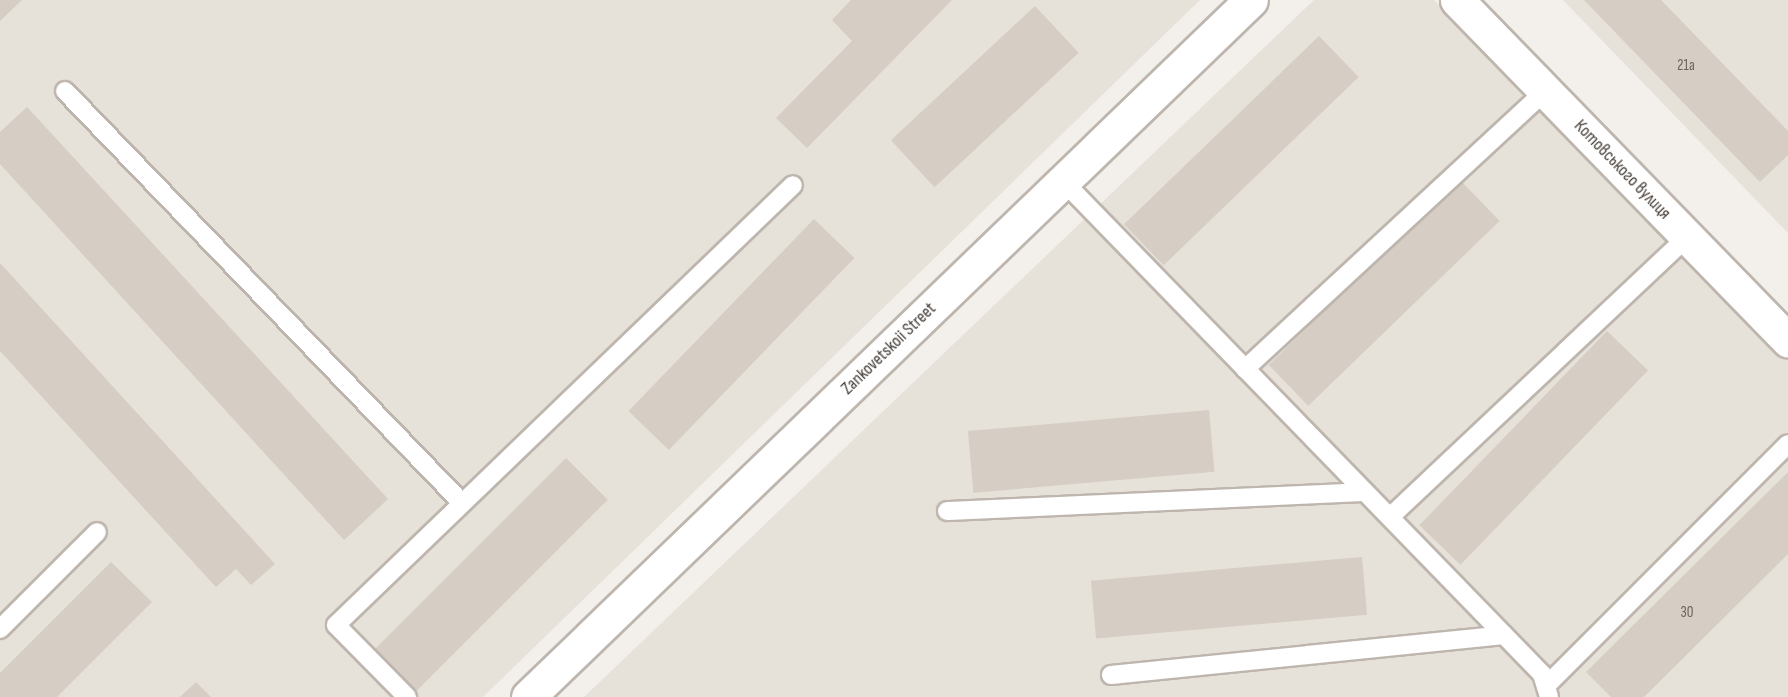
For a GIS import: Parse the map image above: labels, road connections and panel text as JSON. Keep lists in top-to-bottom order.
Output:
{
  "streets": {
    "street": ["Котовського вулиця", "Zankovetskoii Street"]
  },
  "house_numbers": ["21а", "30"]
}
